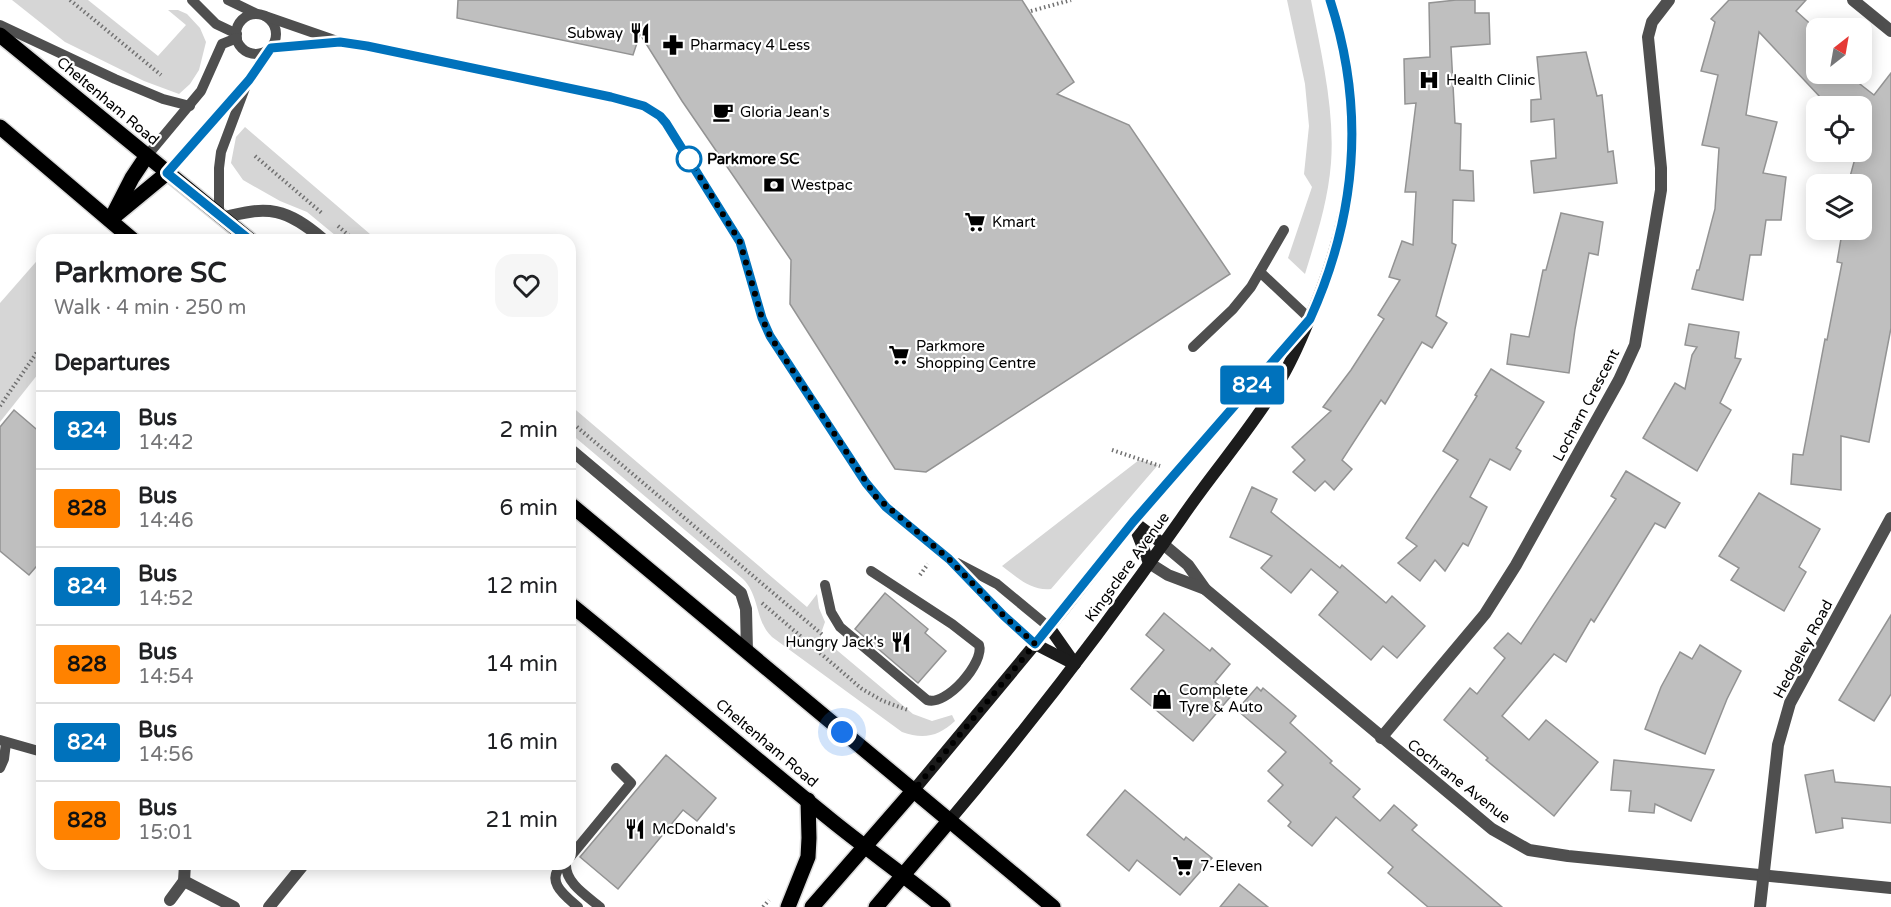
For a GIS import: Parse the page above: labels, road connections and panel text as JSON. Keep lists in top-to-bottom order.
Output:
{
  "streets": {
    "main road": ["Cheltenham Road", "Kingsclere Avenue"],
    "street": ["Locharn Crescent", "Hedgeley Road", "Cochrane Avenue"]
  },
  "crossings": [
    ["Locharn Crescent", "Cochrane Avenue"],
    ["Kingsclere Avenue", "Cochrane Avenue"],
    ["Hedgeley Road", "Cochrane Avenue"]
  ],
  "places": {
    "restaurant": ["Subway", "Hungry Jack's", "McDonald's"],
    "pharmacy": ["Pharmacy 4 Less"],
    "hospital": ["Health Clinic"],
    "cafe": ["Gloria Jean's"],
    "other": ["Parkmore SC"],
    "bank": ["Westpac"],
    "supermarket": ["Kmart", "Parkmore Shopping Centre", "7-Eleven"],
    "shop": ["Complete Tyre & Auto"]
  },
  "lines": ["bus line 824"],
  "north": "top right",
  "page": {
    "on_map": "824",
    "heading": [
      ["Parkmore SC", "Walk · 4 min · 250 m"],
      "Departures"
    ],
    "list": [
      {
        "mark": "824",
        "name": "Bus",
        "note": "14:42",
        "value": "2 min"
      },
      {
        "mark": "828",
        "name": "Bus",
        "note": "14:46",
        "value": "6 min"
      },
      {
        "mark": "824",
        "name": "Bus",
        "note": "14:52",
        "value": "12 min"
      },
      {
        "mark": "828",
        "name": "Bus",
        "note": "14:54",
        "value": "14 min"
      },
      {
        "mark": "824",
        "name": "Bus",
        "note": "14:56",
        "value": "16 min"
      },
      {
        "mark": "828",
        "name": "Bus",
        "note": "15:01",
        "value": "21 min"
      }
    ]
  }
}
